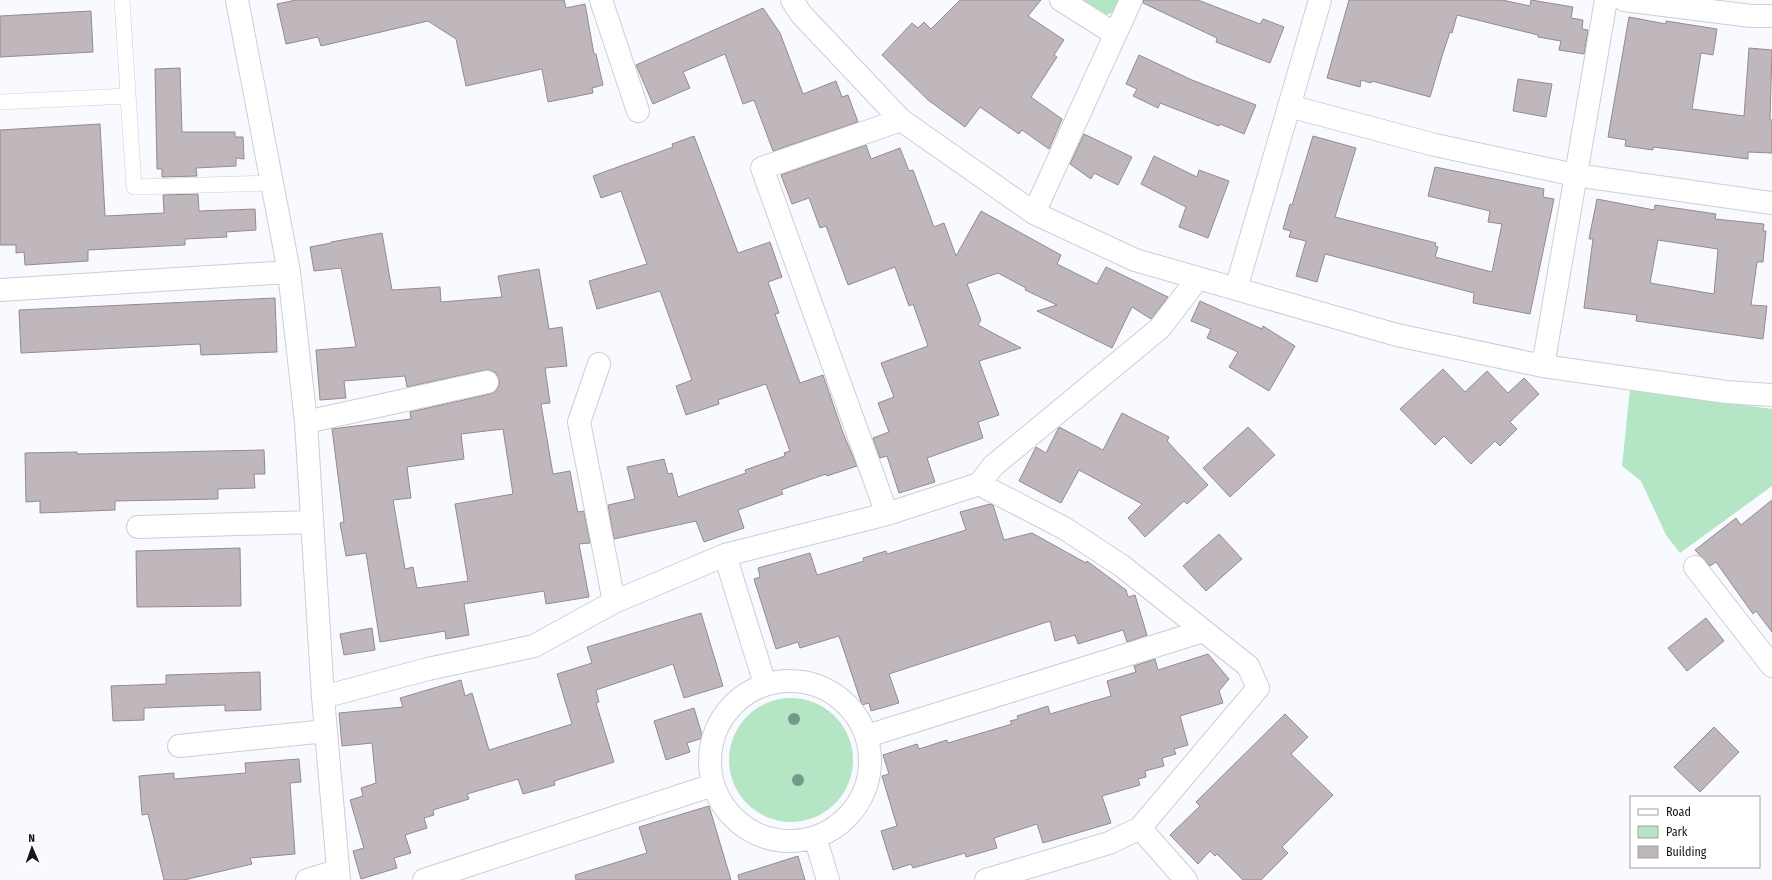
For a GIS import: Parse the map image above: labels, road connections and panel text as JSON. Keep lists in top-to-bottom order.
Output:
{
  "legend": ["Road", "Park", "Building"],
  "north": "top"
}
